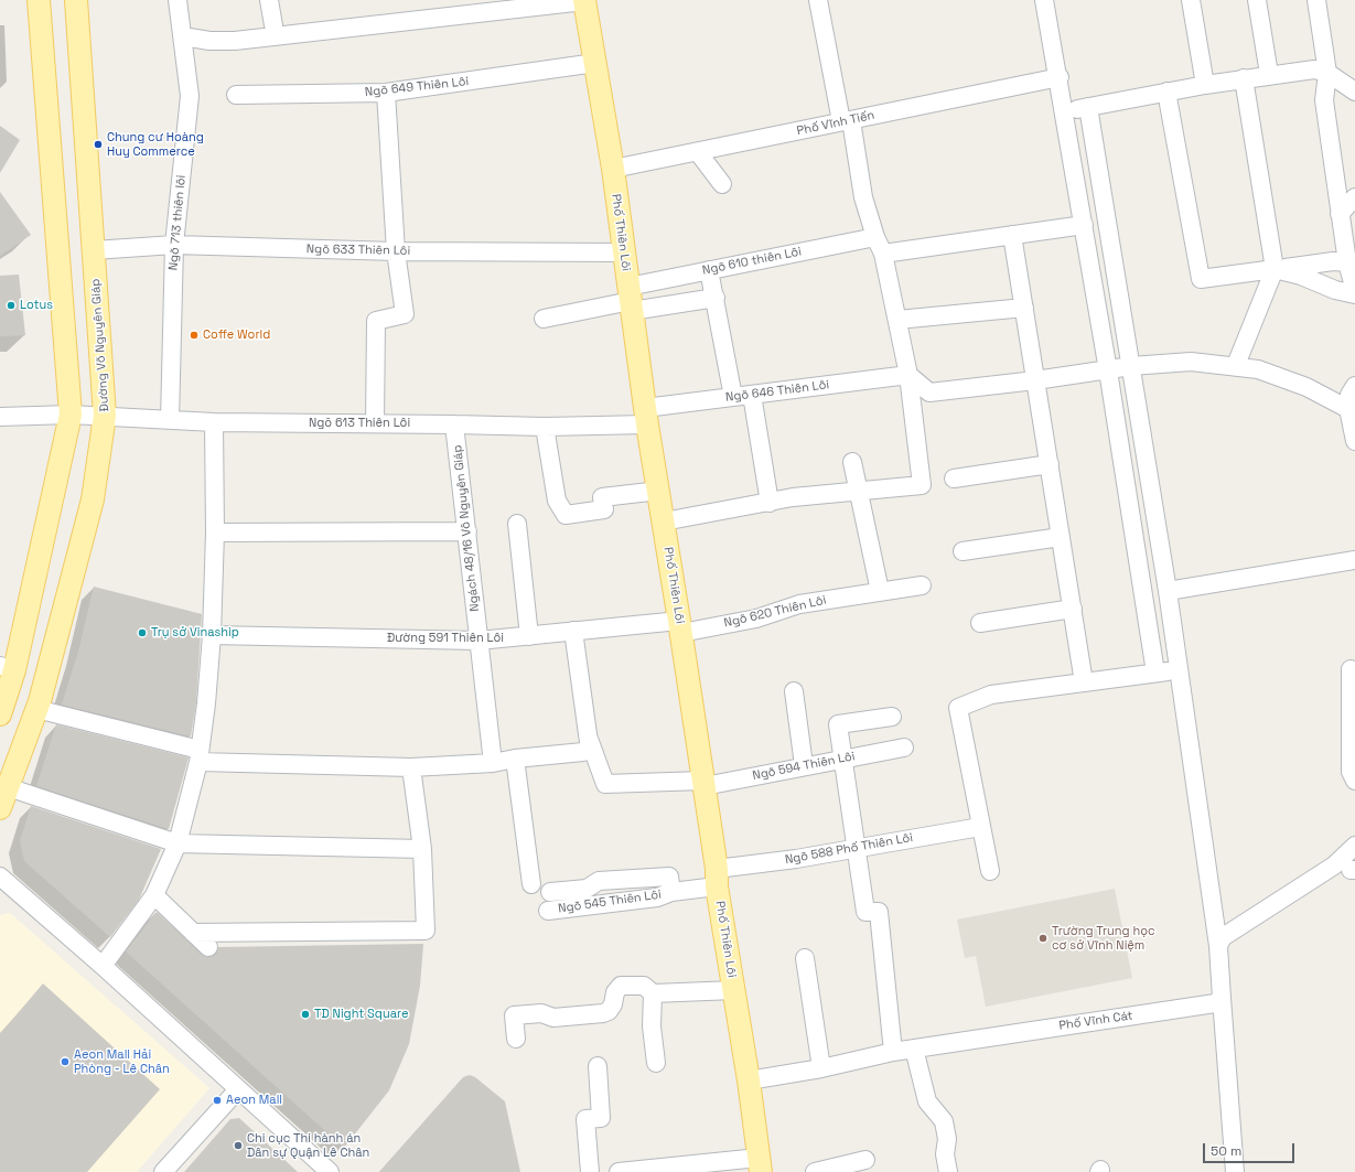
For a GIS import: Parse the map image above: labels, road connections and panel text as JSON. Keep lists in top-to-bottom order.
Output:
{
  "streets": {
    "main road": ["Phố Thiên Lôi", "Đường Võ Nguyên Giáp"],
    "street": [
      "Ngõ 649 Thiên Lôi",
      "Phố Vĩnh Tiến",
      "Ngõ 713 thiên lôi",
      "Ngõ 633 Thiên Lôi",
      "Ngõ 610 thiên Lôi",
      "Ngõ 646 Thiên Lôi",
      "Ngõ 613 Thiên Lôi",
      "Ngách 48/16 Vô Nguyên Giáp",
      "Ngõ 620 Thiên Lôi",
      "Đường 591 Thiên Lôi",
      "Ngõ 594 Thiên Lôi",
      "Ngõ 588 Phố Thiên Lôi",
      "Ngõ 545 Thiên Lôi",
      "Phố Vĩnh Cát"
    ]
  },
  "crossings": [
    ["Ngõ 649 Thiên Lôi", "Phố Thiên Lôi"],
    ["Phố Vĩnh Tiến", "Phố Thiên Lôi"],
    ["Ngõ 713 thiên lôi", "Ngõ 633 Thiên Lôi"],
    ["Ngõ 713 thiên lôi", "Ngõ 613 Thiên Lôi"],
    ["Phố Thiên Lôi", "Ngõ 633 Thiên Lôi"],
    ["Phố Thiên Lôi", "Ngõ 610 thiên Lôi"],
    ["Phố Thiên Lôi", "Ngõ 646 Thiên Lôi"],
    ["Phố Thiên Lôi", "Ngõ 613 Thiên Lôi"],
    ["Phố Thiên Lôi", "Ngõ 620 Thiên Lôi"],
    ["Phố Thiên Lôi", "Đường 591 Thiên Lôi"],
    ["Phố Thiên Lôi", "Ngõ 594 Thiên Lôi"],
    ["Phố Thiên Lôi", "Ngõ 588 Phố Thiên Lôi"],
    ["Phố Thiên Lôi", "Ngõ 545 Thiên Lôi"],
    ["Phố Thiên Lôi", "Phố Vĩnh Cát"],
    ["Ngõ 633 Thiên Lôi", "Đường Võ Nguyên Giáp"],
    ["Đường Võ Nguyên Giáp", "Ngõ 613 Thiên Lôi"],
    ["Ngõ 646 Thiên Lôi", "Ngõ 613 Thiên Lôi"],
    ["Ngõ 613 Thiên Lôi", "Ngách 48/16 Vô Nguyên Giáp"],
    ["Ngách 48/16 Vô Nguyên Giáp", "Đường 591 Thiên Lôi"],
    ["Ngõ 620 Thiên Lôi", "Đường 591 Thiên Lôi"],
    ["Ngõ 588 Phố Thiên Lôi", "Ngõ 545 Thiên Lôi"]
  ],
  "places": [
    "Chung cư Hoàng Huy Commerce",
    "Lotus",
    "Coffe World",
    "Trụ sở Vinaship",
    "Trường Trung học cơ sở Vĩnh Niệm",
    "TD Night Square",
    "Aeon Mall Hải Phòng - Lê Chân",
    "Aeon Mall",
    "Chi cục Thi hành án Dân sự Quận Lê Chân"
  ],
  "scale_bar": "50 m"
}
